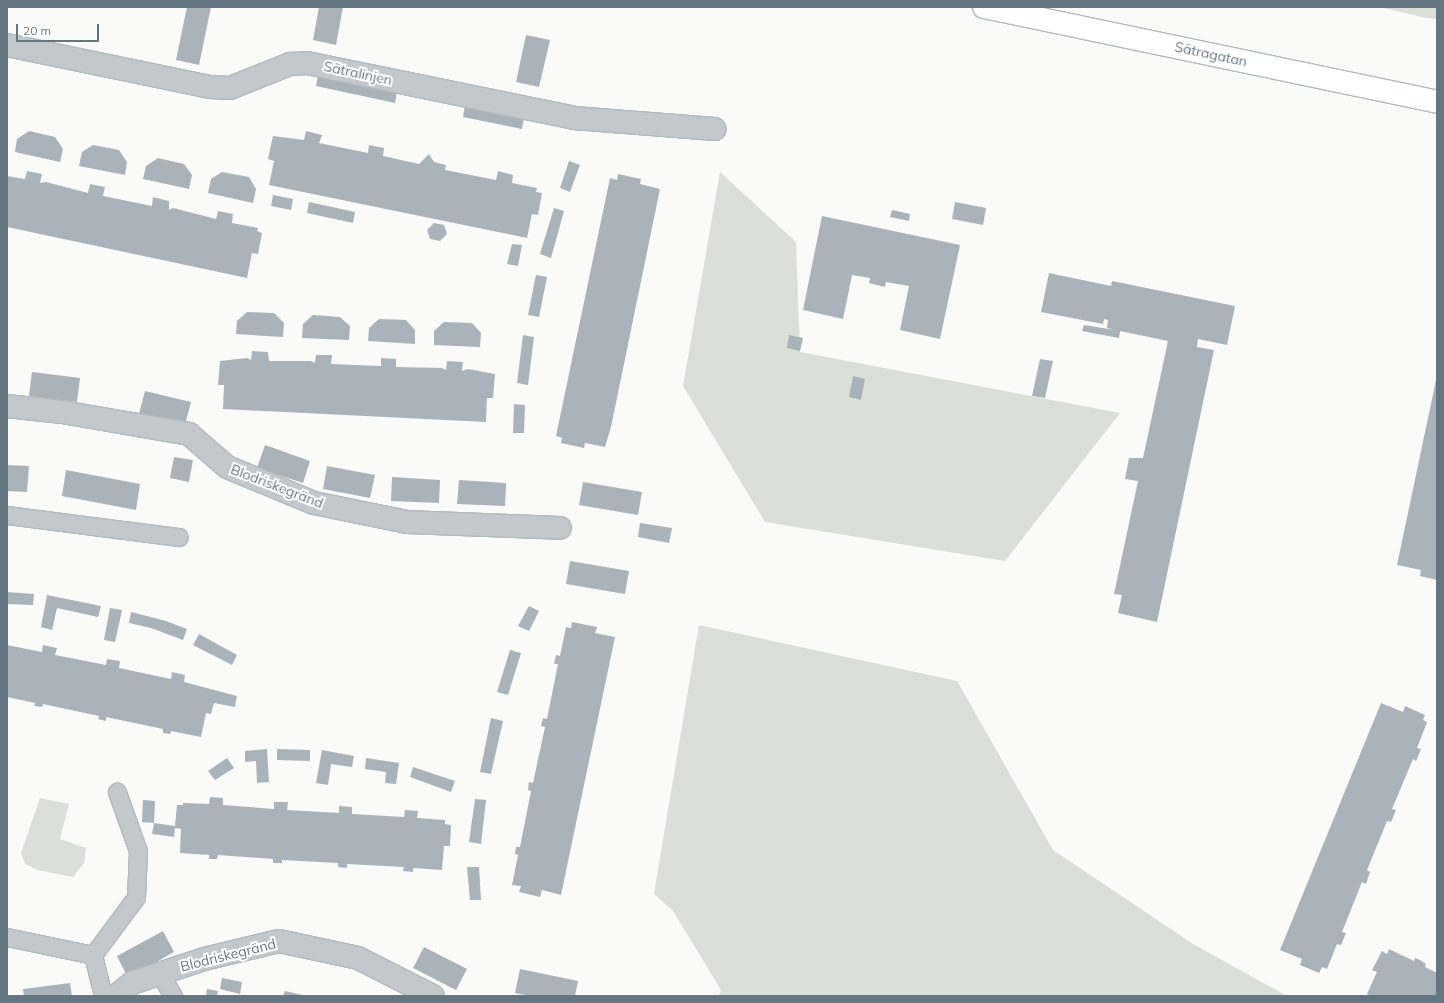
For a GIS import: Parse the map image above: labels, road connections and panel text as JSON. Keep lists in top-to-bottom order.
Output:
{
  "streets": {
    "street": ["Sätragatan", "Sätralinjen", "Blodriskegränd"]
  },
  "scale_bar": "20 m"
}
